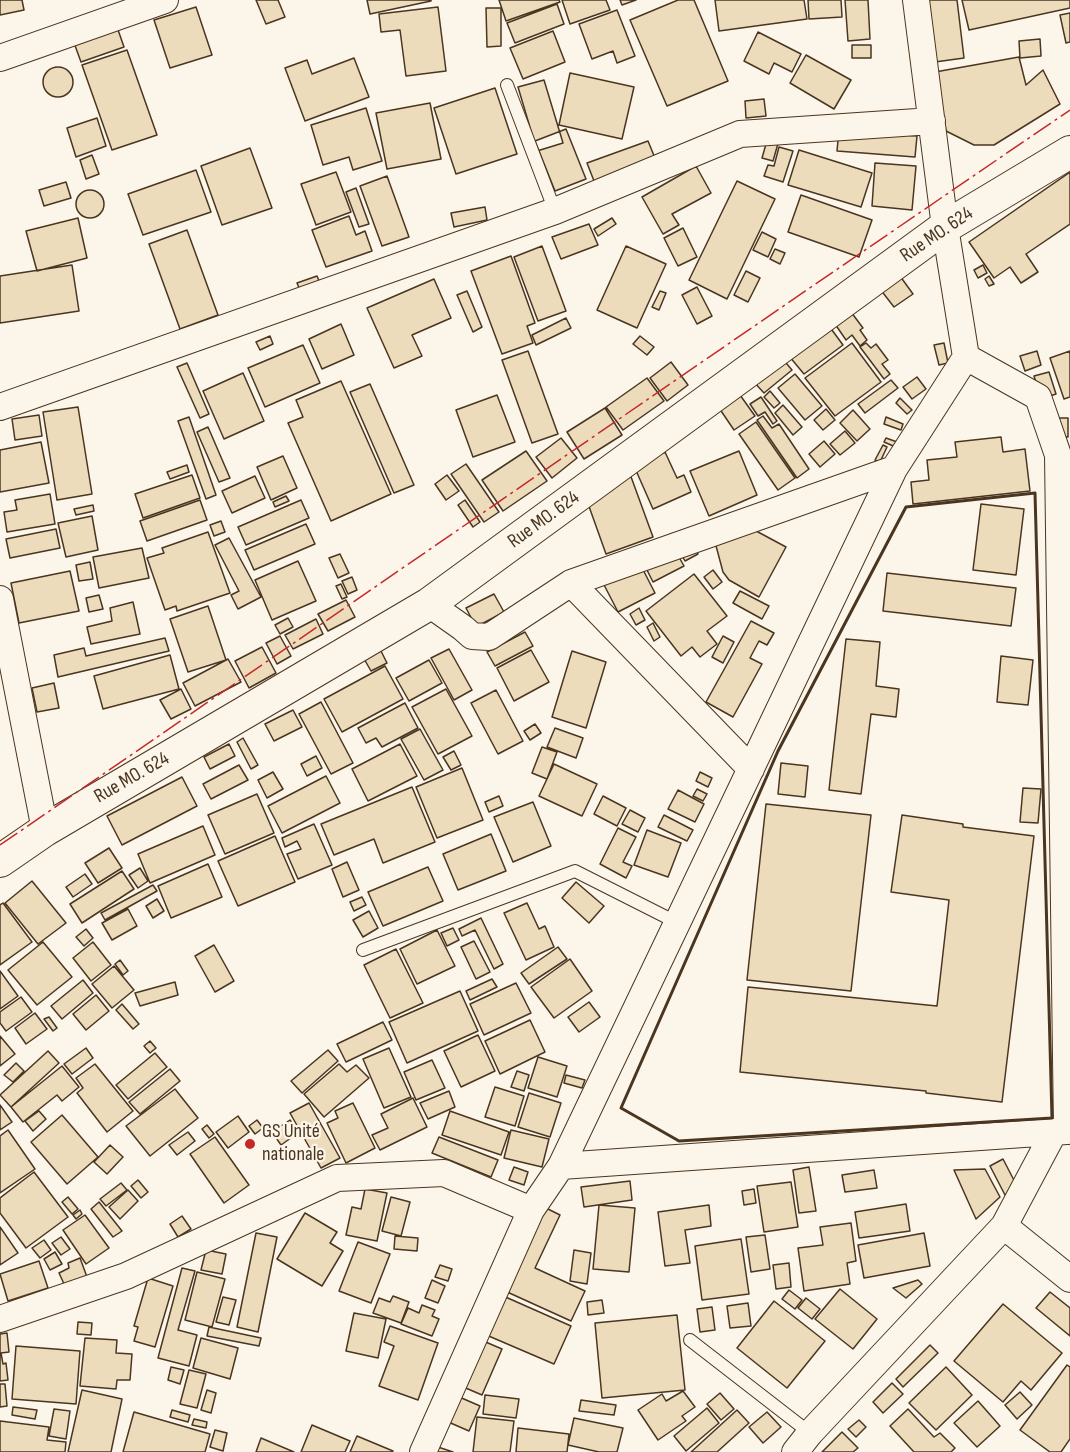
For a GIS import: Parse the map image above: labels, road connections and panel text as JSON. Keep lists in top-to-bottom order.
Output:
{
  "streets": {
    "street": ["Rue MO. 624"]
  },
  "places": ["GS Unité nationale"]
}
